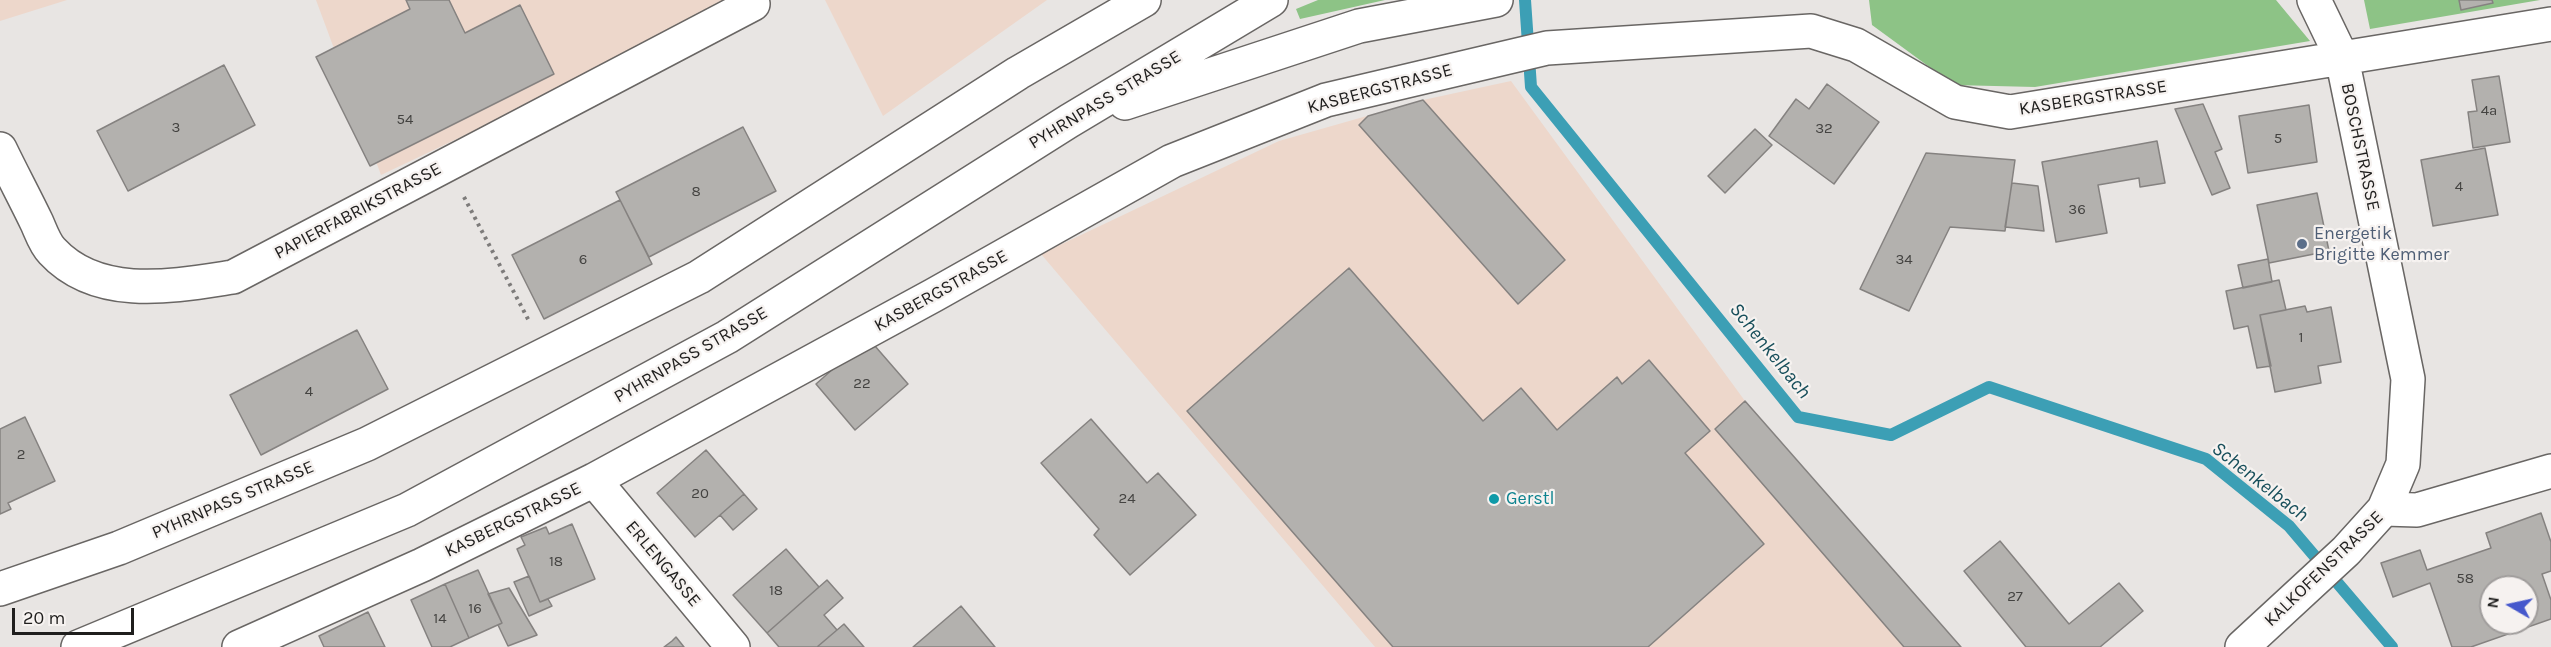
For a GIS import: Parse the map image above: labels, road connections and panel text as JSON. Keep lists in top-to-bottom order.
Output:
{
  "streets": {
    "street": [
      "KASBERGSTRASSE",
      "PYHRNPASS STRASSE",
      "BOSCHSTRASSE",
      "PAPIERFABRIKSTRASSE",
      "ERLENGASSE",
      "KALKOFENSTRASSE"
    ]
  },
  "crossings": [
    ["KASBERGSTRASSE", "BOSCHSTRASSE"],
    ["KASBERGSTRASSE", "ERLENGASSE"],
    ["BOSCHSTRASSE", "KALKOFENSTRASSE"]
  ],
  "water": ["Schenkelbach"],
  "places": ["Energetik Brigitte Kemmer", "Gerstl"],
  "house_numbers": [
    "4a",
    "54",
    "3",
    "32",
    "5",
    "4",
    "8",
    "36",
    "6",
    "34",
    "1",
    "22",
    "4",
    "2",
    "20",
    "24",
    "18",
    "58",
    "18",
    "27",
    "16",
    "14"
  ],
  "scale_bar": "20 m",
  "north": "left"
}
